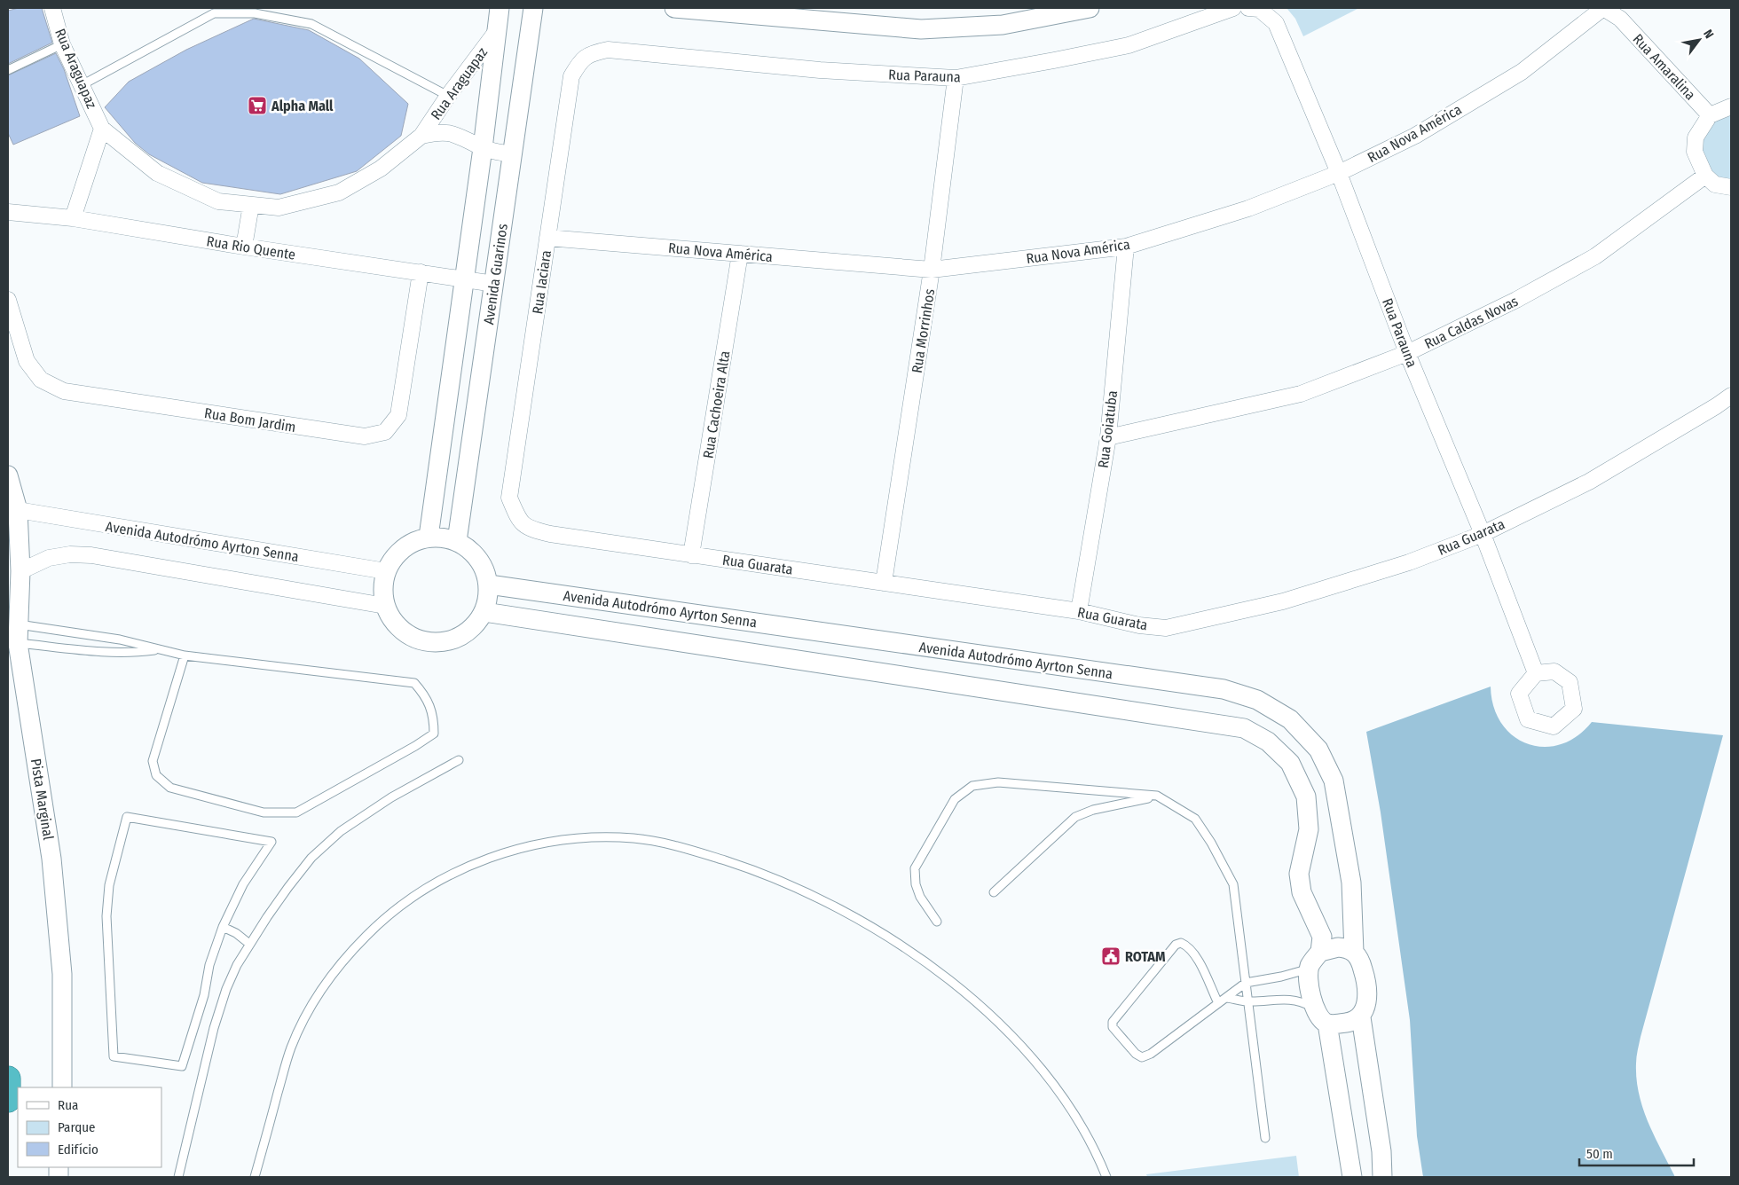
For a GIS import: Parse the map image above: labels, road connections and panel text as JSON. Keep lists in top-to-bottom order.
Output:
{
  "streets": {
    "street": [
      "Rua Amaralina",
      "Rua Araguapaz",
      "Rua Parauna",
      "Rua Nova América",
      "Rua Rio Quente",
      "Avenida Guarinos",
      "Rua Iaciara",
      "Rua Caldas Novas",
      "Rua Morrinhos",
      "Rua Cachoeira Alta",
      "Rua Bom Jardim",
      "Rua Goiatuba",
      "Rua Guarata",
      "Avenida Autodrómo Ayrton Senna",
      "Pista Marginal"
    ]
  },
  "crossings": [
    ["Rua Amaralina", "Rua Nova América"],
    ["Rua Araguapaz", "Avenida Guarinos"],
    ["Rua Parauna", "Rua Nova América"],
    ["Rua Parauna", "Rua Iaciara"],
    ["Rua Parauna", "Rua Caldas Novas"],
    ["Rua Parauna", "Rua Morrinhos"],
    ["Rua Parauna", "Rua Guarata"],
    ["Rua Nova América", "Rua Iaciara"],
    ["Rua Nova América", "Rua Morrinhos"],
    ["Rua Nova América", "Rua Cachoeira Alta"],
    ["Rua Nova América", "Rua Goiatuba"],
    ["Rua Rio Quente", "Avenida Guarinos"],
    ["Rua Rio Quente", "Rua Bom Jardim"],
    ["Avenida Guarinos", "Avenida Autodrómo Ayrton Senna"],
    ["Rua Iaciara", "Rua Guarata"],
    ["Rua Caldas Novas", "Rua Goiatuba"],
    ["Rua Morrinhos", "Rua Guarata"],
    ["Rua Cachoeira Alta", "Rua Guarata"],
    ["Rua Goiatuba", "Rua Guarata"],
    ["Avenida Autodrómo Ayrton Senna", "Pista Marginal"]
  ],
  "places": {
    "supermarket": ["Alpha Mall"],
    "public building": ["ROTAM"]
  },
  "legend": ["Rua", "Parque", "Edifício"],
  "scale_bar": "50 m",
  "north": "top right"
}
